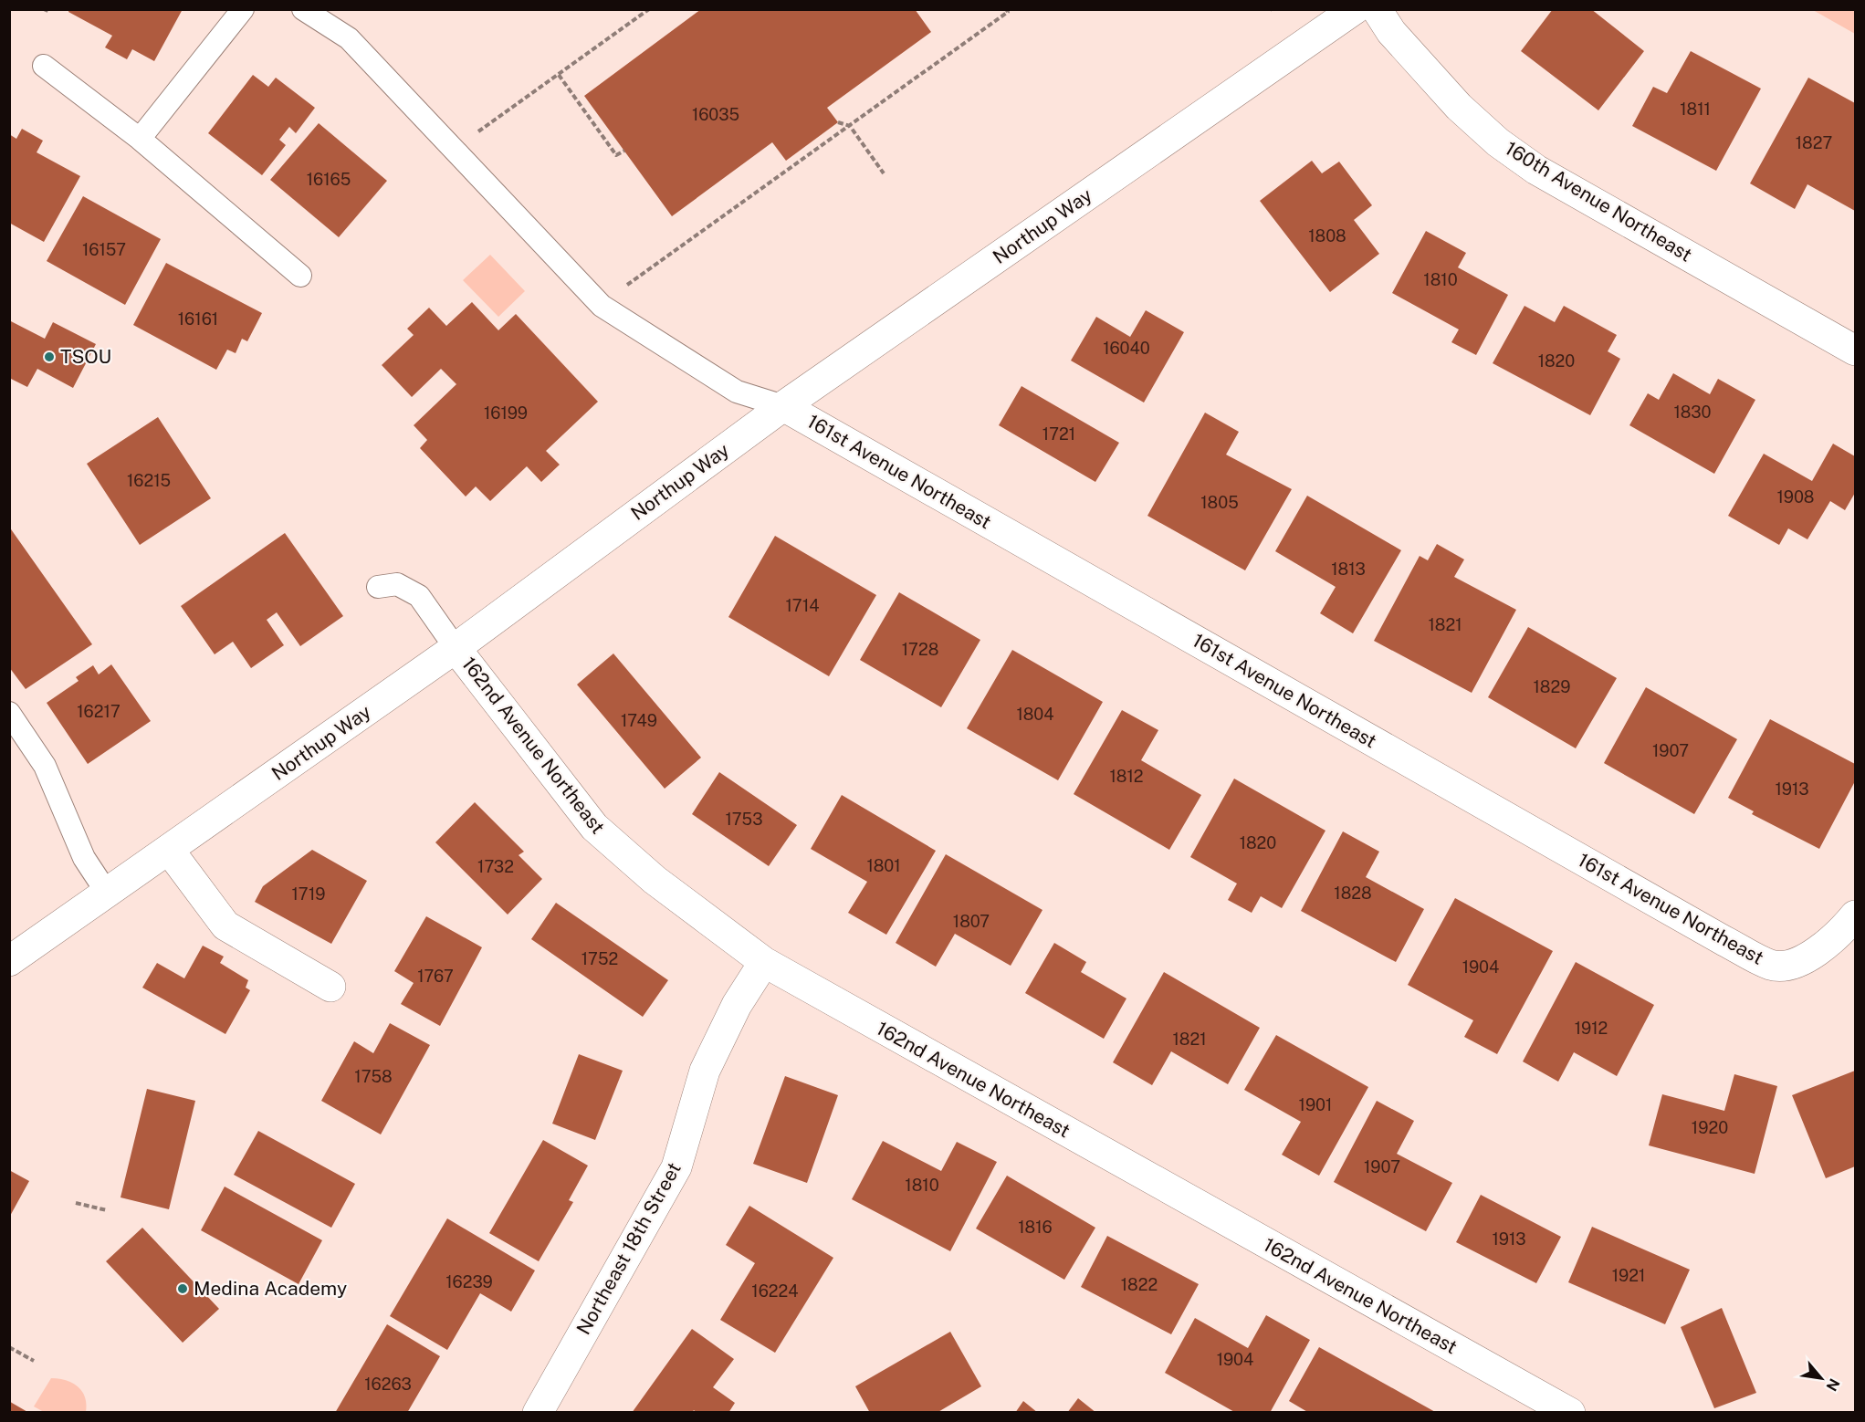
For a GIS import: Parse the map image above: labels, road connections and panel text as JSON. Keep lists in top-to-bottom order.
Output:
{
  "streets": {
    "street": [
      "160th Avenue Northeast",
      "Northup Way",
      "161st Avenue Northeast",
      "162nd Avenue Northeast",
      "Northeast 18th Street"
    ]
  },
  "crossings": [
    ["Northup Way", "161st Avenue Northeast"],
    ["Northup Way", "162nd Avenue Northeast"],
    ["162nd Avenue Northeast", "Northeast 18th Street"]
  ],
  "places": ["TSOU", "Medina Academy"],
  "house_numbers": [
    "1811",
    "16035",
    "1827",
    "16165",
    "1808",
    "16157",
    "1810",
    "16161",
    "16040",
    "1820",
    "1830",
    "16199",
    "1721",
    "16215",
    "1908",
    "1805",
    "1813",
    "1714",
    "1821",
    "1728",
    "1829",
    "16217",
    "1804",
    "1749",
    "1907",
    "1812",
    "1913",
    "1753",
    "1820",
    "1801",
    "1732",
    "1828",
    "1719",
    "1807",
    "1752",
    "1904",
    "1767",
    "1912",
    "1821",
    "1758",
    "1901",
    "1920",
    "1907",
    "1810",
    "1816",
    "1913",
    "1921",
    "16239",
    "1822",
    "16224",
    "1904",
    "16263"
  ],
  "north": "bottom right"
}
